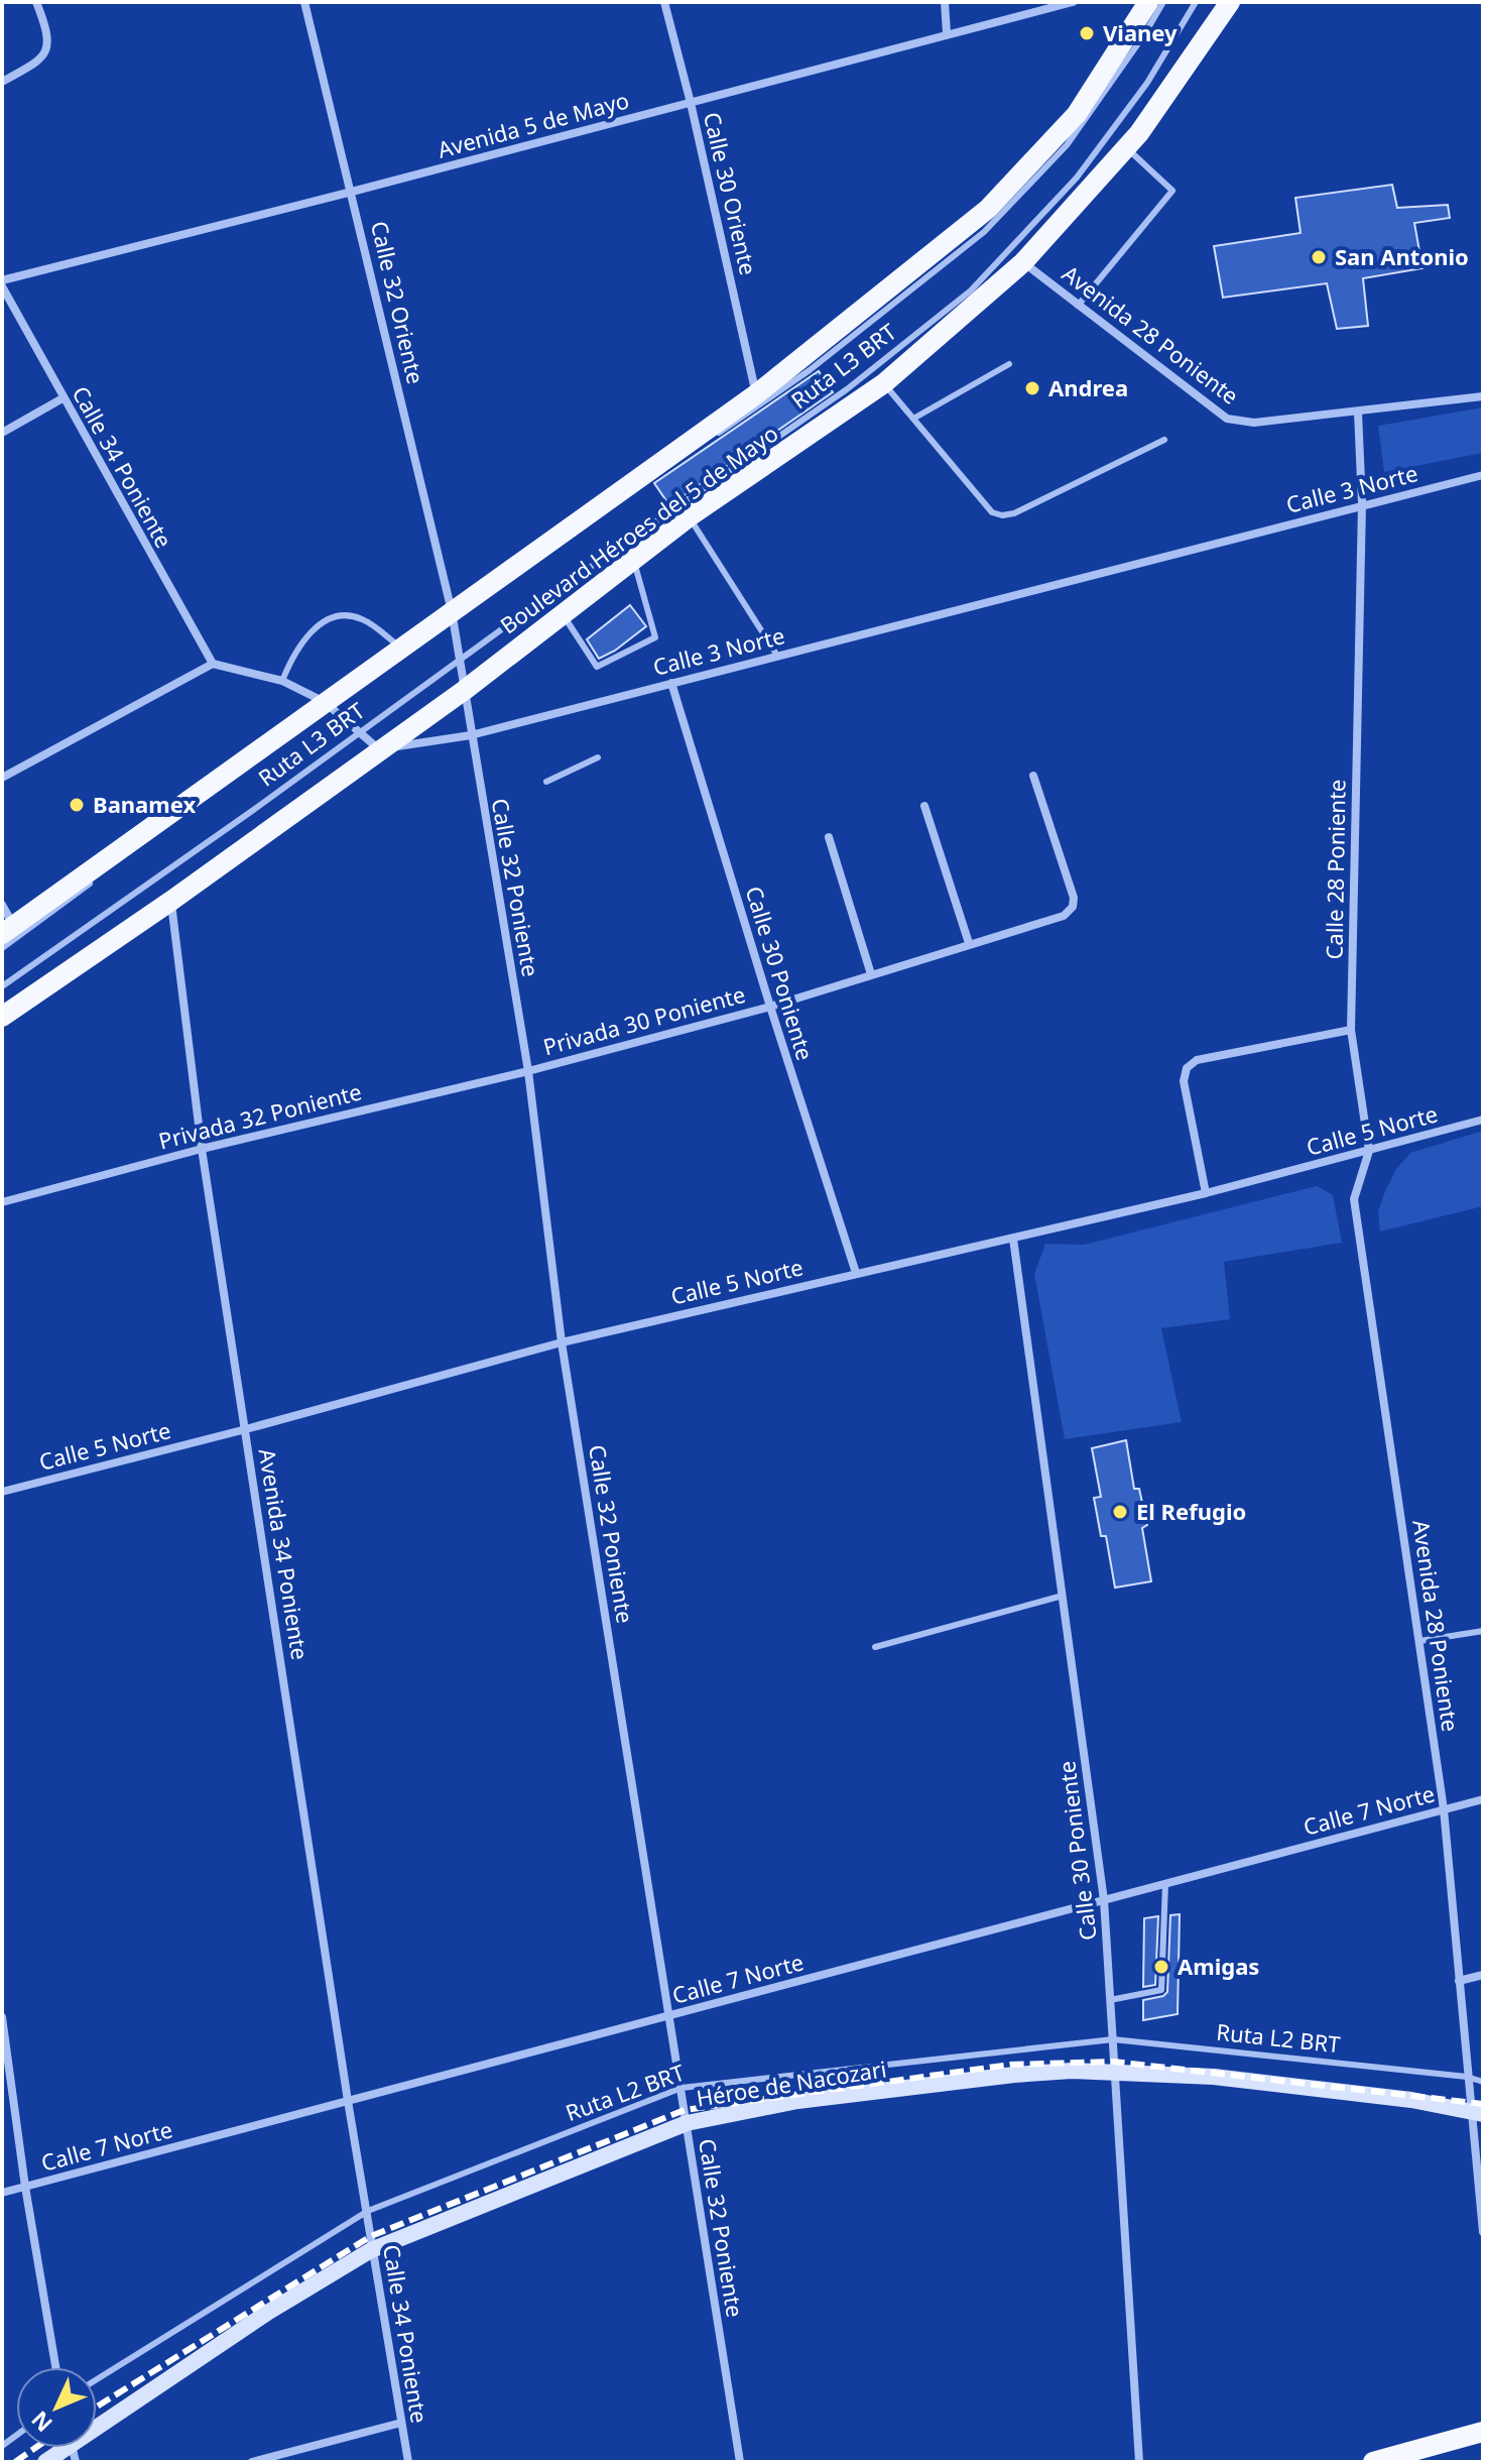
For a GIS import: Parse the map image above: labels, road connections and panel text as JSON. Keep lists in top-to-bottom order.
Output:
{
  "streets": {
    "main road": ["Boulevard Héroes del 5 de Mayo"],
    "street": [
      "Avenida 5 de Mayo",
      "Calle 30 Oriente",
      "Calle 32 Oriente",
      "Avenida 28 Poniente",
      "Calle 34 Poniente",
      "Calle 3 Norte",
      "Calle 28 Poniente",
      "Calle 32 Poniente",
      "Calle 30 Poniente",
      "Privada 30 Poniente",
      "Privada 32 Poniente",
      "Calle 5 Norte",
      "Avenida 34 Poniente",
      "Calle 7 Norte",
      "Héroe de Nacozari"
    ],
    "lane": ["Ruta L3 BRT", "Ruta L2 BRT"]
  },
  "crossings": [
    ["Avenida 5 de Mayo", "Calle 30 Oriente"],
    ["Avenida 5 de Mayo", "Calle 32 Oriente"],
    ["Avenida 5 de Mayo", "Calle 34 Poniente"],
    ["Calle 30 Oriente", "Boulevard Héroes del 5 de Mayo"],
    ["Calle 32 Oriente", "Ruta L3 BRT"],
    ["Calle 32 Oriente", "Boulevard Héroes del 5 de Mayo"],
    ["Calle 32 Oriente", "Calle 32 Poniente"],
    ["Avenida 28 Poniente", "Boulevard Héroes del 5 de Mayo"],
    ["Avenida 28 Poniente", "Calle 28 Poniente"],
    ["Avenida 28 Poniente", "Calle 5 Norte"],
    ["Avenida 28 Poniente", "Calle 7 Norte"],
    ["Avenida 28 Poniente", "Ruta L2 BRT"],
    ["Avenida 28 Poniente", "Héroe de Nacozari"],
    ["Ruta L3 BRT", "Boulevard Héroes del 5 de Mayo"],
    ["Ruta L3 BRT", "Calle 32 Poniente"],
    ["Calle 34 Poniente", "Avenida 34 Poniente"],
    ["Calle 34 Poniente", "Ruta L2 BRT"],
    ["Calle 34 Poniente", "Héroe de Nacozari"],
    ["Calle 3 Norte", "Boulevard Héroes del 5 de Mayo"],
    ["Calle 3 Norte", "Calle 28 Poniente"],
    ["Calle 3 Norte", "Calle 32 Poniente"],
    ["Calle 3 Norte", "Calle 30 Poniente"],
    ["Boulevard Héroes del 5 de Mayo", "Calle 32 Poniente"],
    ["Boulevard Héroes del 5 de Mayo", "Avenida 34 Poniente"],
    ["Calle 32 Poniente", "Privada 30 Poniente"],
    ["Calle 32 Poniente", "Privada 32 Poniente"],
    ["Calle 32 Poniente", "Calle 5 Norte"],
    ["Calle 32 Poniente", "Calle 7 Norte"],
    ["Calle 32 Poniente", "Ruta L2 BRT"],
    ["Calle 32 Poniente", "Héroe de Nacozari"],
    ["Calle 30 Poniente", "Privada 30 Poniente"],
    ["Calle 30 Poniente", "Calle 5 Norte"],
    ["Calle 30 Poniente", "Calle 7 Norte"],
    ["Calle 30 Poniente", "Ruta L2 BRT"],
    ["Calle 30 Poniente", "Héroe de Nacozari"],
    ["Privada 30 Poniente", "Privada 32 Poniente"],
    ["Privada 32 Poniente", "Avenida 34 Poniente"],
    ["Calle 5 Norte", "Avenida 34 Poniente"],
    ["Avenida 34 Poniente", "Calle 7 Norte"],
    ["Avenida 34 Poniente", "Ruta L2 BRT"]
  ],
  "places": [
    "Vianey",
    "San Antonio",
    "Andrea",
    "Banamex",
    "El Refugio",
    "Amigas"
  ],
  "north": "bottom left"
}
